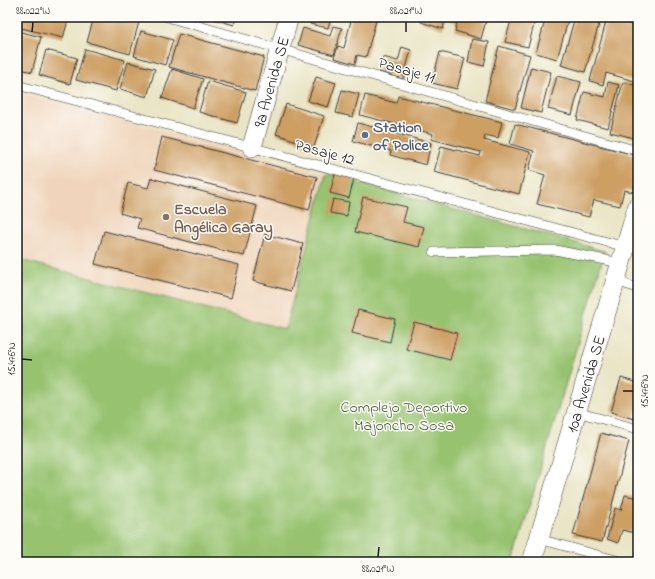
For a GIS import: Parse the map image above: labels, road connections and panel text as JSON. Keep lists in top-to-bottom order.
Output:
{
  "streets": {
    "street": ["9a Avenida SE", "10a Avenida SE"],
    "lane": ["Pasaje 11", "Pasaje 12"]
  },
  "crossings": [
    ["Pasaje 11", "9a Avenida SE"],
    ["9a Avenida SE", "Pasaje 12"],
    ["Pasaje 12", "10a Avenida SE"]
  ],
  "parks": ["Complejo Deportivo Majoncho Sosa"],
  "places": ["Station of Police", "Escuela Angélica Garay"],
  "coordinates": ["88.022°W", "88.021°W", "15.476°N"]
}
